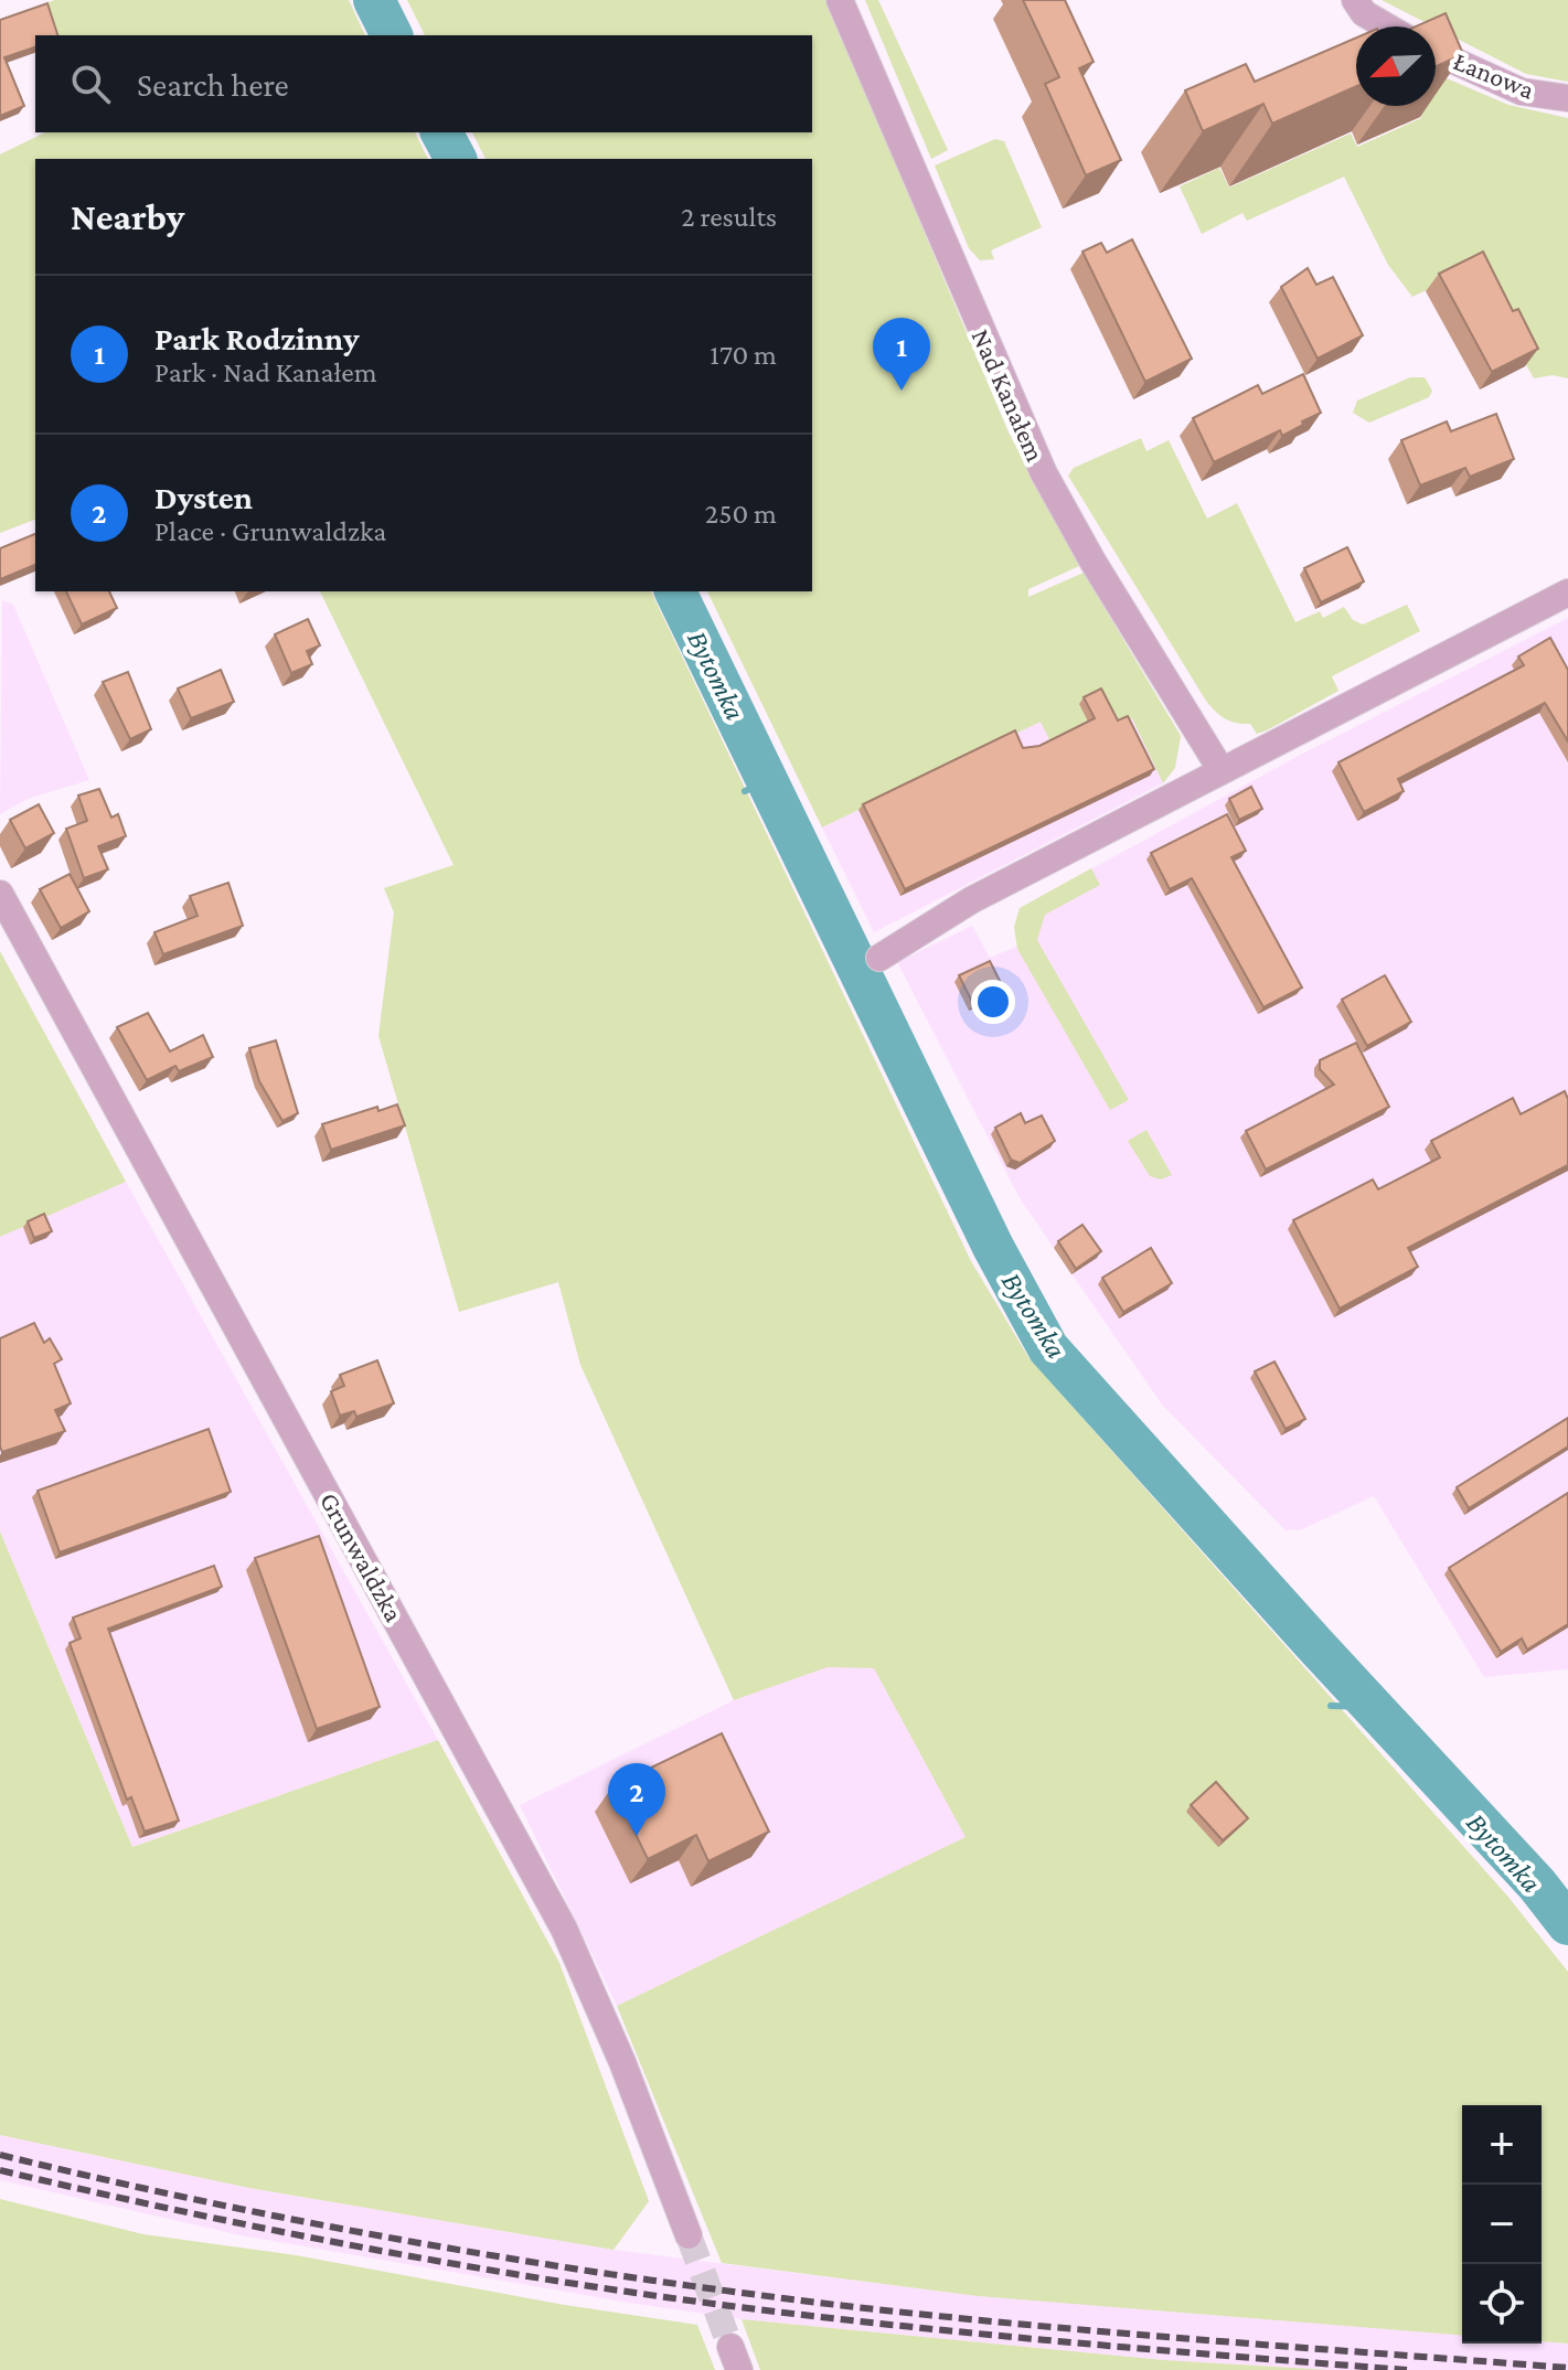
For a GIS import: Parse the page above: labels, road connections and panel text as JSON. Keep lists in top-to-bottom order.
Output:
{
  "streets": {
    "street": ["Łanowa", "Nad Kanałem", "Grunwaldzka"]
  },
  "water": ["Bytomka"],
  "north": "bottom left",
  "page": {
    "search": "Search here",
    "heading": ["Nearby", "2 results"],
    "list": [
      {
        "mark": "1",
        "name": "Park Rodzinny",
        "note": "Park · Nad Kanałem",
        "value": "170 m"
      },
      {
        "mark": "2",
        "name": "Dysten",
        "note": "Place · Grunwaldzka",
        "value": "250 m"
      }
    ],
    "pins": ["1", "2"],
    "map_buttons": ["+", "−"]
  }
}
